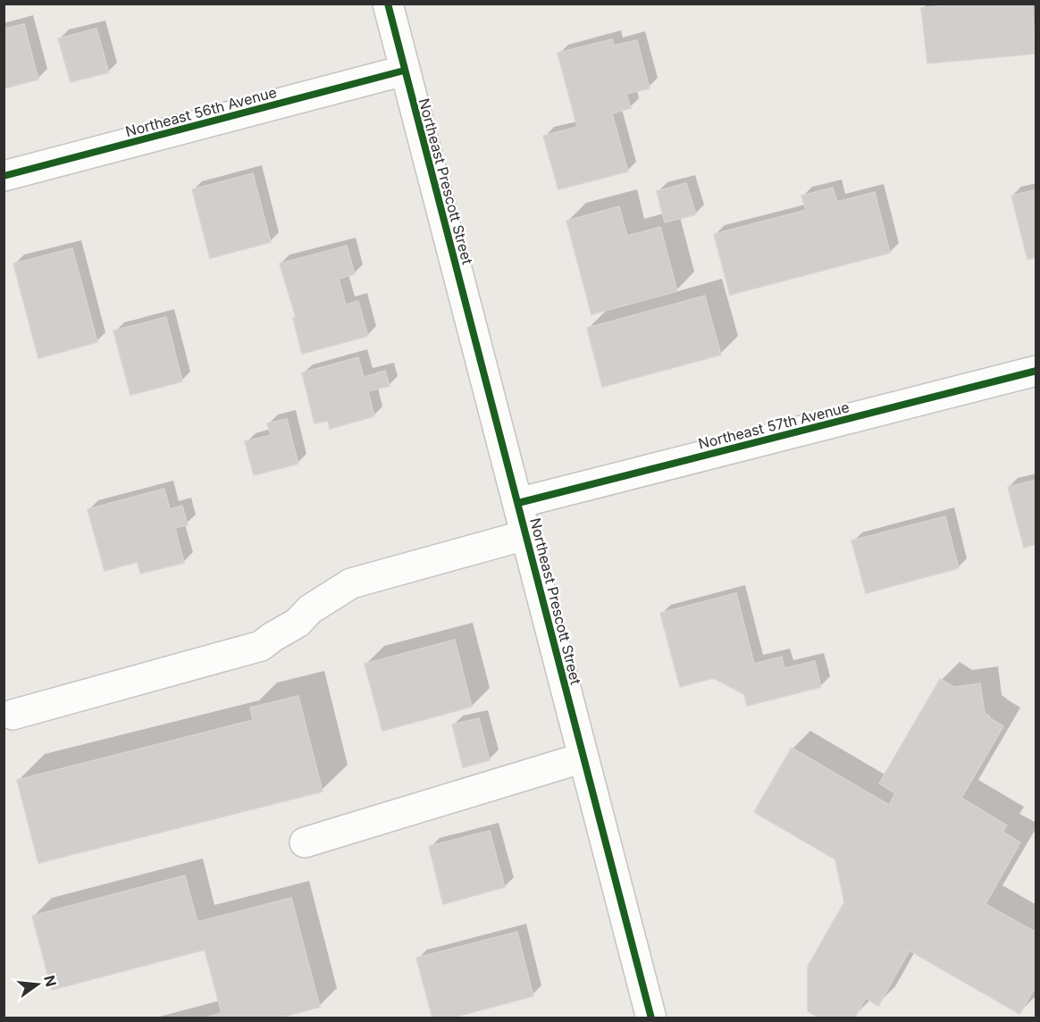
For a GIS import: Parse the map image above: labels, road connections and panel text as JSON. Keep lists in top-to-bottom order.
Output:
{
  "streets": {
    "street": ["Northeast 56th Avenue", "Northeast Prescott Street", "Northeast 57th Avenue"]
  },
  "crossings": [
    ["Northeast 56th Avenue", "Northeast Prescott Street"],
    ["Northeast Prescott Street", "Northeast 57th Avenue"]
  ],
  "north": "right"
}
